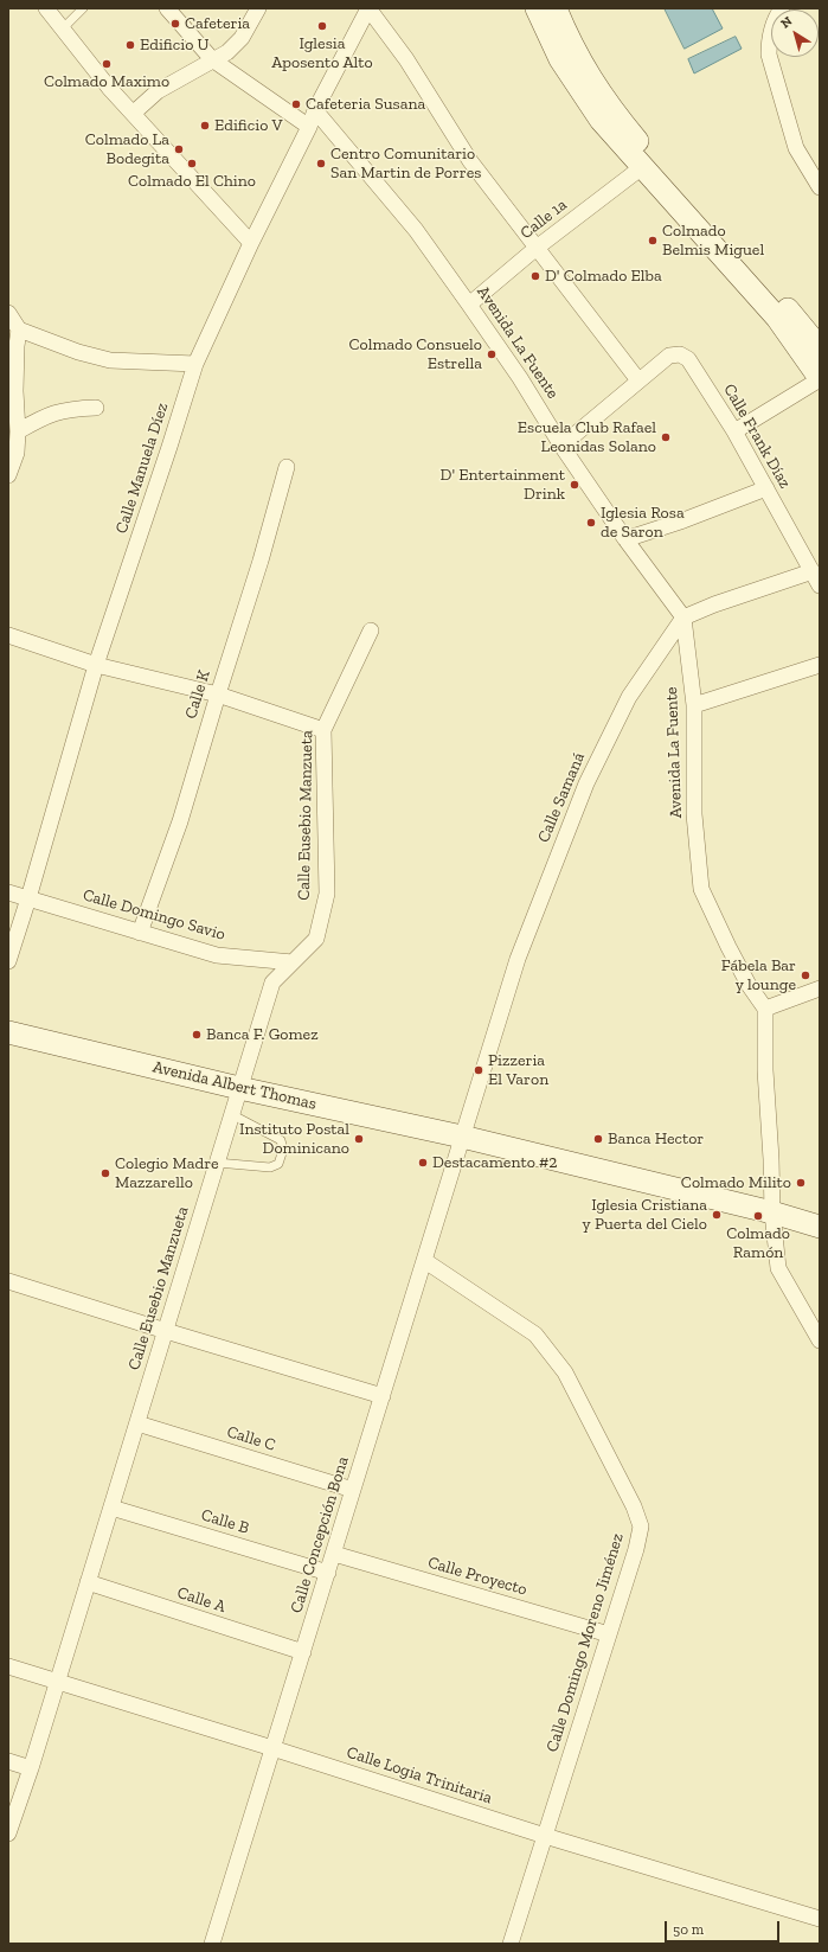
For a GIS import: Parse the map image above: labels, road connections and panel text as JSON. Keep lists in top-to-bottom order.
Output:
{
  "streets": {
    "main road": ["Avenida Albert Thomas"],
    "street": [
      "Calle 1a",
      "Avenida La Fuente",
      "Calle Frank Díaz",
      "Calle Manuela Díez",
      "Calle K",
      "Calle Samaná",
      "Calle Eusebio Manzueta",
      "Calle Domingo Savio",
      "Calle C",
      "Calle B",
      "Calle Concepción Bona",
      "Calle Proyecto",
      "Calle A",
      "Calle Domingo Moreno Jiménez",
      "Calle Logia Trinitaria"
    ]
  },
  "crossings": [
    ["Calle 1a", "Avenida La Fuente"],
    ["Avenida La Fuente", "Calle Frank Díaz"],
    ["Avenida La Fuente", "Calle Manuela Díez"],
    ["Avenida La Fuente", "Calle Samaná"],
    ["Calle Manuela Díez", "Calle Domingo Savio"],
    ["Calle K", "Calle Domingo Savio"],
    ["Calle Samaná", "Avenida Albert Thomas"],
    ["Calle Samaná", "Calle Concepción Bona"],
    ["Calle Eusebio Manzueta", "Calle Domingo Savio"],
    ["Calle Eusebio Manzueta", "Avenida Albert Thomas"],
    ["Calle Eusebio Manzueta", "Calle C"],
    ["Calle Eusebio Manzueta", "Calle B"],
    ["Calle Eusebio Manzueta", "Calle A"],
    ["Calle Eusebio Manzueta", "Calle Logia Trinitaria"],
    ["Avenida Albert Thomas", "Calle Concepción Bona"],
    ["Calle C", "Calle Concepción Bona"],
    ["Calle B", "Calle Concepción Bona"],
    ["Calle Concepción Bona", "Calle Proyecto"],
    ["Calle Concepción Bona", "Calle A"],
    ["Calle Concepción Bona", "Calle Domingo Moreno Jiménez"],
    ["Calle Concepción Bona", "Calle Logia Trinitaria"],
    ["Calle Proyecto", "Calle Domingo Moreno Jiménez"],
    ["Calle Domingo Moreno Jiménez", "Calle Logia Trinitaria"]
  ],
  "places": [
    "Cafeteria",
    "Iglesia Aposento Alto",
    "Edificio U",
    "Colmado Maximo",
    "Cafeteria Susana",
    "Edificio V",
    "Colmado La Bodegita",
    "Colmado El Chino",
    "Centro Comunitario San Martin de Porres",
    "Colmado Belmis Miguel",
    "D' Colmado Elba",
    "Colmado Consuelo Estrella",
    "Escuela Club Rafael Leonidas Solano",
    "D' Entertainment Drink",
    "Iglesia Rosa de Saron",
    "Fábela Bar y lounge",
    "Banca F. Gomez",
    "Pizzeria El Varon",
    "Instituto Postal Dominicano",
    "Banca Hector",
    "Destacamento #2",
    "Colegio Madre Mazzarello",
    "Colmado Milito",
    "Iglesia Cristiana y Puerta del Cielo",
    "Colmado Ramón"
  ],
  "scale_bar": "50 m",
  "north": "top left"
}
